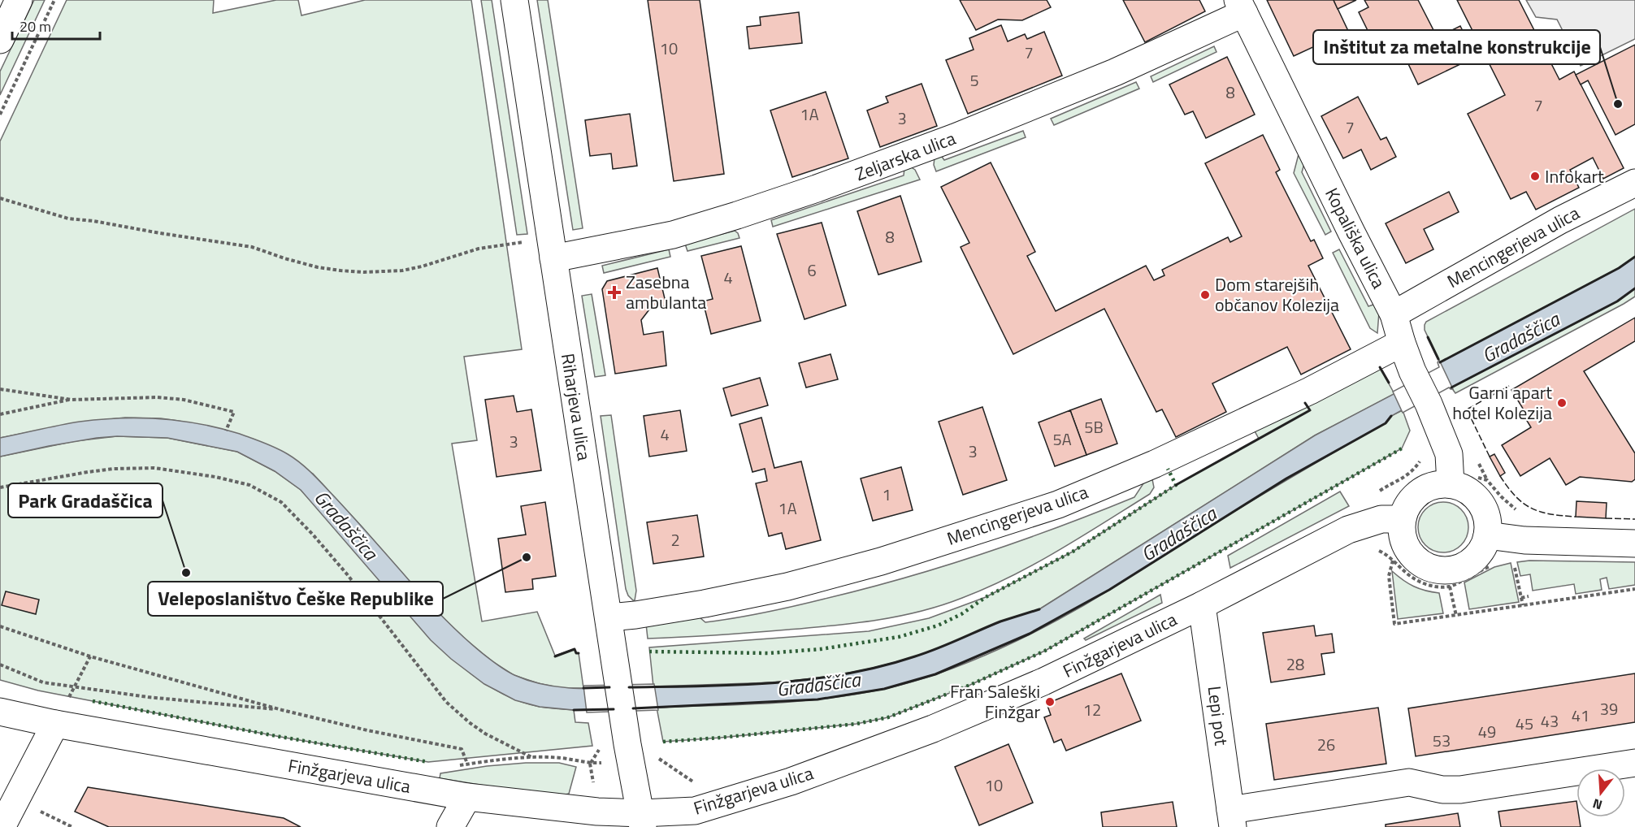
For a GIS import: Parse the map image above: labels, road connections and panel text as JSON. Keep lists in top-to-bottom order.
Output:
{
  "streets": {
    "street": [
      "Zeljarska ulica",
      "Kopališka ulica",
      "Mencingerjeva ulica",
      "Riharjeva ulica",
      "Finžgarjeva ulica",
      "Lepi pot"
    ]
  },
  "crossings": [
    ["Zeljarska ulica", "Kopališka ulica"],
    ["Zeljarska ulica", "Riharjeva ulica"],
    ["Kopališka ulica", "Mencingerjeva ulica"],
    ["Kopališka ulica", "Finžgarjeva ulica"],
    ["Mencingerjeva ulica", "Riharjeva ulica"],
    ["Riharjeva ulica", "Finžgarjeva ulica"],
    ["Finžgarjeva ulica", "Lepi pot"]
  ],
  "water": ["Gradaščica"],
  "places": {
    "other": [
      "Inštitut za metalne konstrukcije",
      "Infokart",
      "Dom starejših občanov Kolezija",
      "Garni apart hotel Kolezija",
      "Veleposlaništvo Češke Republike",
      "Park Gradaščica",
      "Fran Saleški Finžgar"
    ],
    "health": ["Zasebna ambulanta"]
  },
  "house_numbers": [
    "10",
    "7",
    "5",
    "8",
    "7",
    "1A",
    "3",
    "7",
    "8",
    "6",
    "4",
    "5B",
    "4",
    "5A",
    "3",
    "3",
    "1",
    "1A",
    "2",
    "28",
    "39",
    "12",
    "41",
    "43",
    "45",
    "49",
    "53",
    "26",
    "10"
  ],
  "scale_bar": "20 m",
  "north": "bottom"
}
